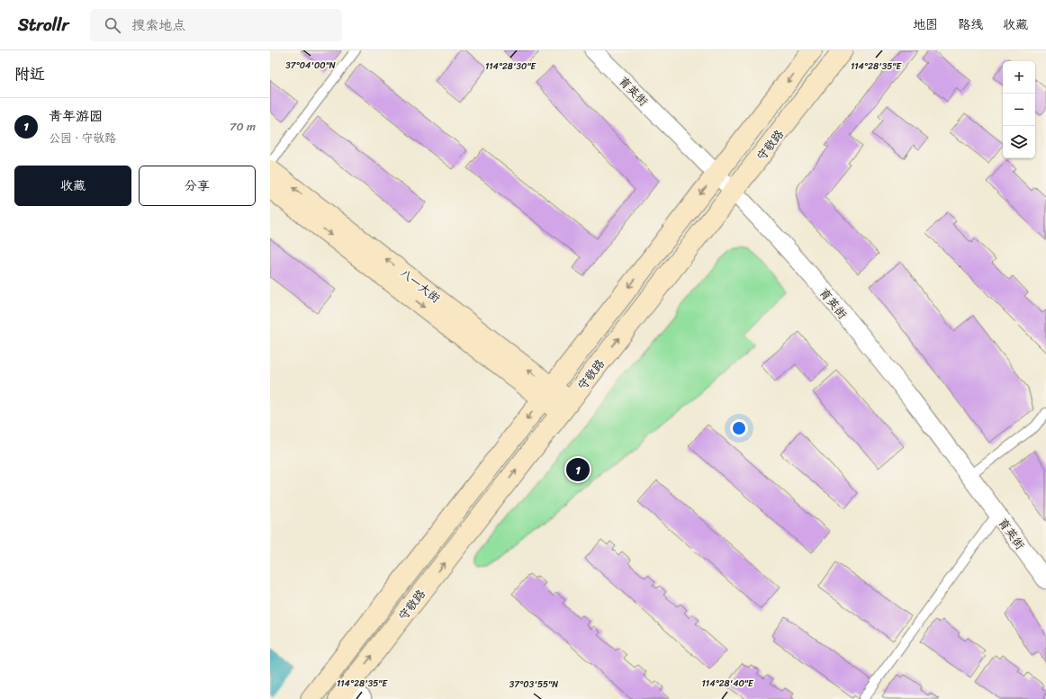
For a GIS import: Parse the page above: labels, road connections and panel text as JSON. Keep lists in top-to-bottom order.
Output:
{
  "streets": {
    "main road": ["守敬路", "八一大街"],
    "street": ["育英街"]
  },
  "crossings": [
    ["育英街", "守敬路"],
    ["守敬路", "八一大街"]
  ],
  "page": {
    "header": "Strollr",
    "search": "搜索地点",
    "nav": ["地图", "路线", "收藏"],
    "heading": "附近",
    "map_buttons": ["+", "−"],
    "list": [
      {
        "mark": "1",
        "name": "青年游园",
        "note": "公园 · 守敬路",
        "value": "70 m"
      }
    ],
    "buttons": ["收藏", "分享"],
    "pins": "1"
  },
  "coordinates": [
    "37°04'00\"N",
    "114°28'30\"E",
    "114°28'35\"E",
    "114°28'40\"E",
    "37°03'55\"N"
  ]
}
